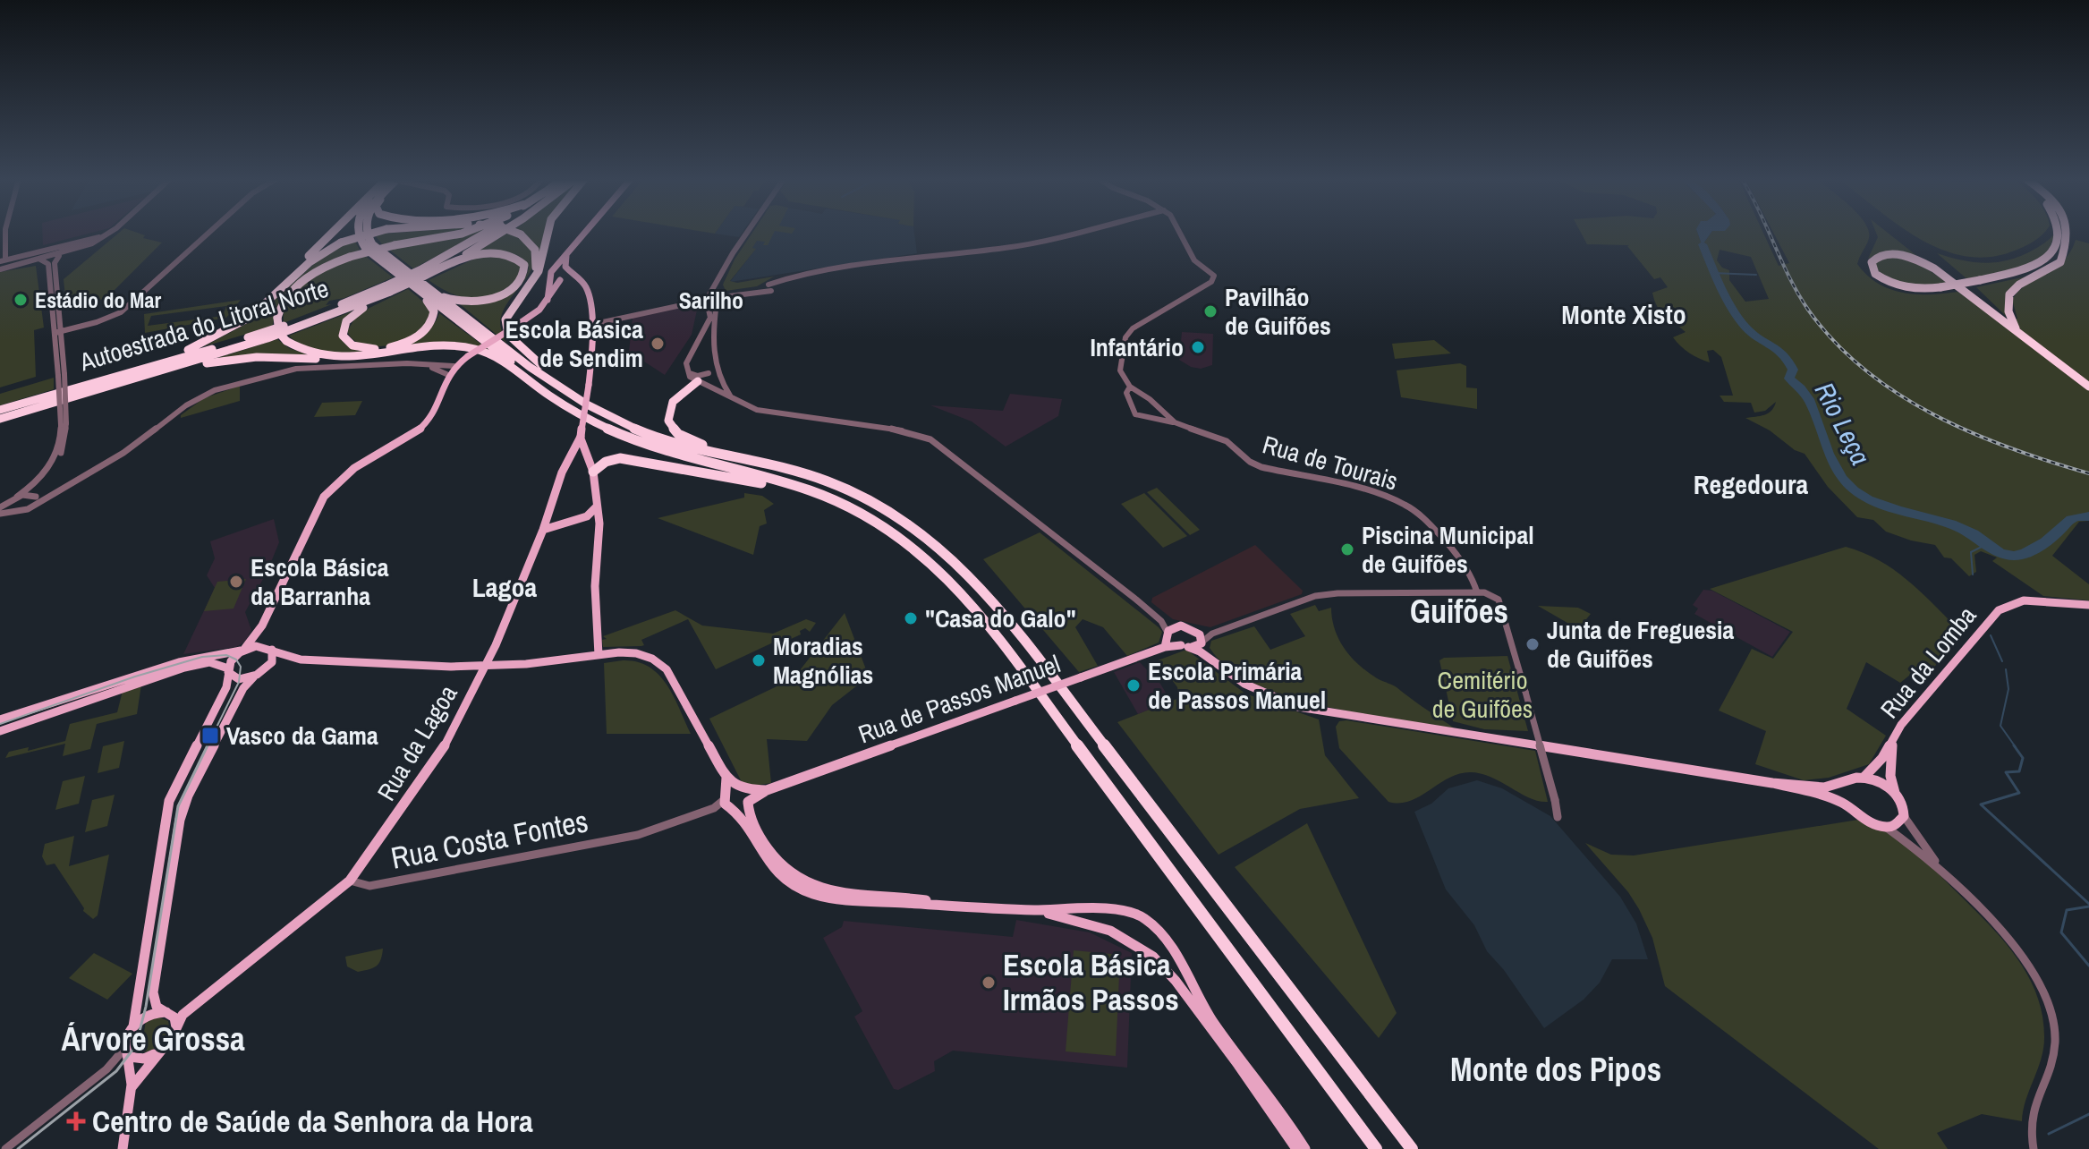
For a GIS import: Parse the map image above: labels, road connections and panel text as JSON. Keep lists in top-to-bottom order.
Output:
{
  "streets": {
    "highway": ["Autoestrada do Litoral Norte"],
    "main road": ["Rua da Lomba", "Rua de Passos Manuel", "Rua da Lagoa"],
    "street": ["Rua de Tourais", "Rua Costa Fontes"]
  },
  "crossings": [
    ["Rua da Lagoa", "Rua Costa Fontes"]
  ],
  "districts": [
    "Sarilho",
    "Monte Xisto",
    "Regedoura",
    "Lagoa",
    "Guifões",
    "Árvore Grossa",
    "Monte dos Pipos"
  ],
  "water": ["Rio Leça"],
  "parks": ["Cemitério de Guifões"],
  "places": {
    "other": [
      "Estádio do Mar",
      "Pavilhão de Guifões",
      "Escola Básica de Sendim",
      "Infantário",
      "Piscina Municipal de Guifões",
      "Escola Básica da Barranha",
      "\"Casa do Galo\"",
      "Junta de Freguesia de Guifões",
      "Moradias Magnólias",
      "Escola Primária de Passos Manuel",
      "Escola Básica Irmãos Passos"
    ],
    "transit": ["Vasco da Gama"],
    "health": ["Centro de Saúde da Senhora da Hora"]
  }
}
